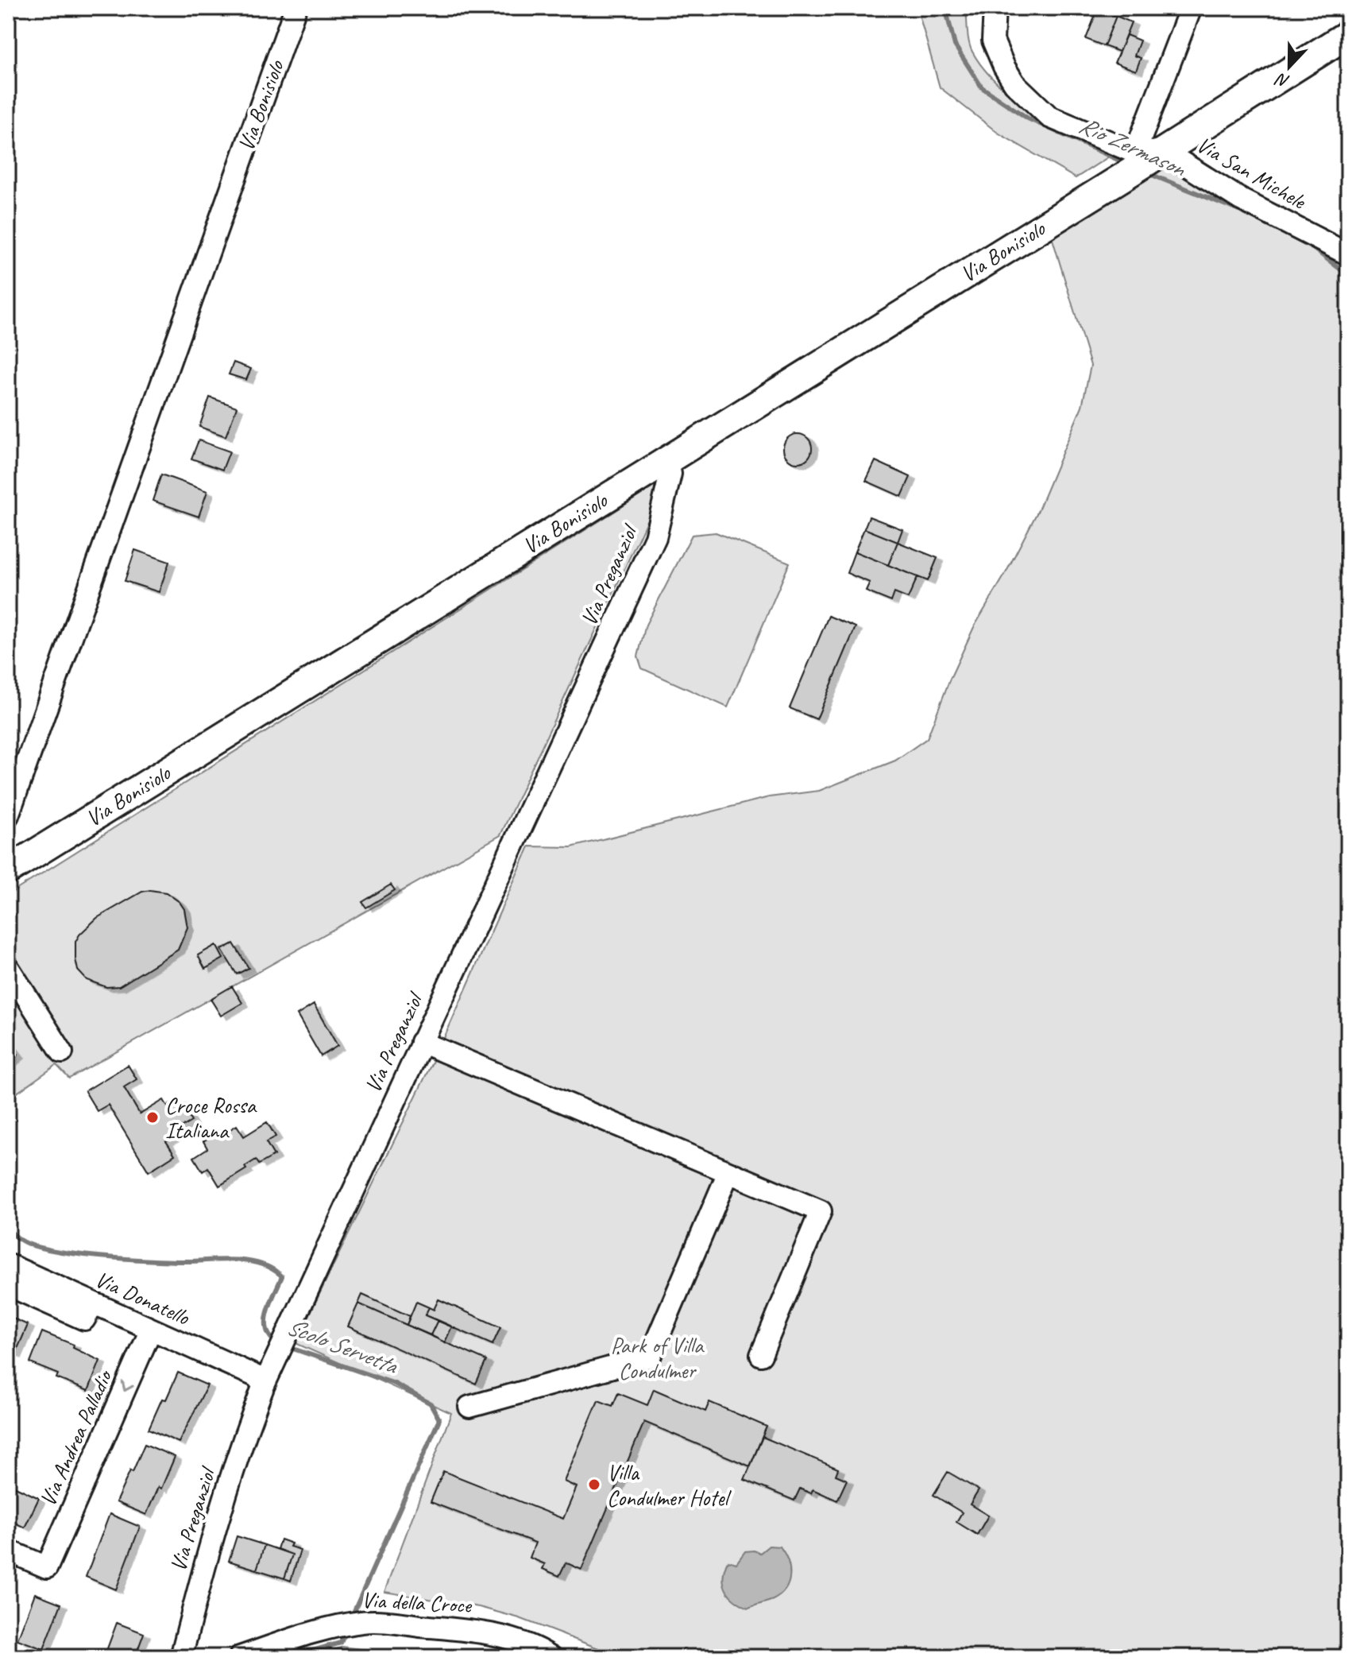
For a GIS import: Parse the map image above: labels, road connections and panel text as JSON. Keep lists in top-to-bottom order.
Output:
{
  "streets": {
    "main road": ["Via Bonisiolo"],
    "street": [
      "Via San Michele",
      "Via Preganziol",
      "Via Donatello",
      "Via Andrea Palladio",
      "Via della Croce"
    ]
  },
  "crossings": [
    ["Via Bonisiolo", "Via San Michele"],
    ["Via Bonisiolo", "Via Preganziol"],
    ["Via Preganziol", "Via Donatello"],
    ["Via Donatello", "Via Andrea Palladio"]
  ],
  "one_way": ["Via Andrea Palladio"],
  "water": ["Rio Zermason", "Scolo Servetta"],
  "parks": ["Park of Villa Condulmer"],
  "places": ["Croce Rossa Italiana", "Villa Condulmer Hotel"],
  "north": "bottom"
}
